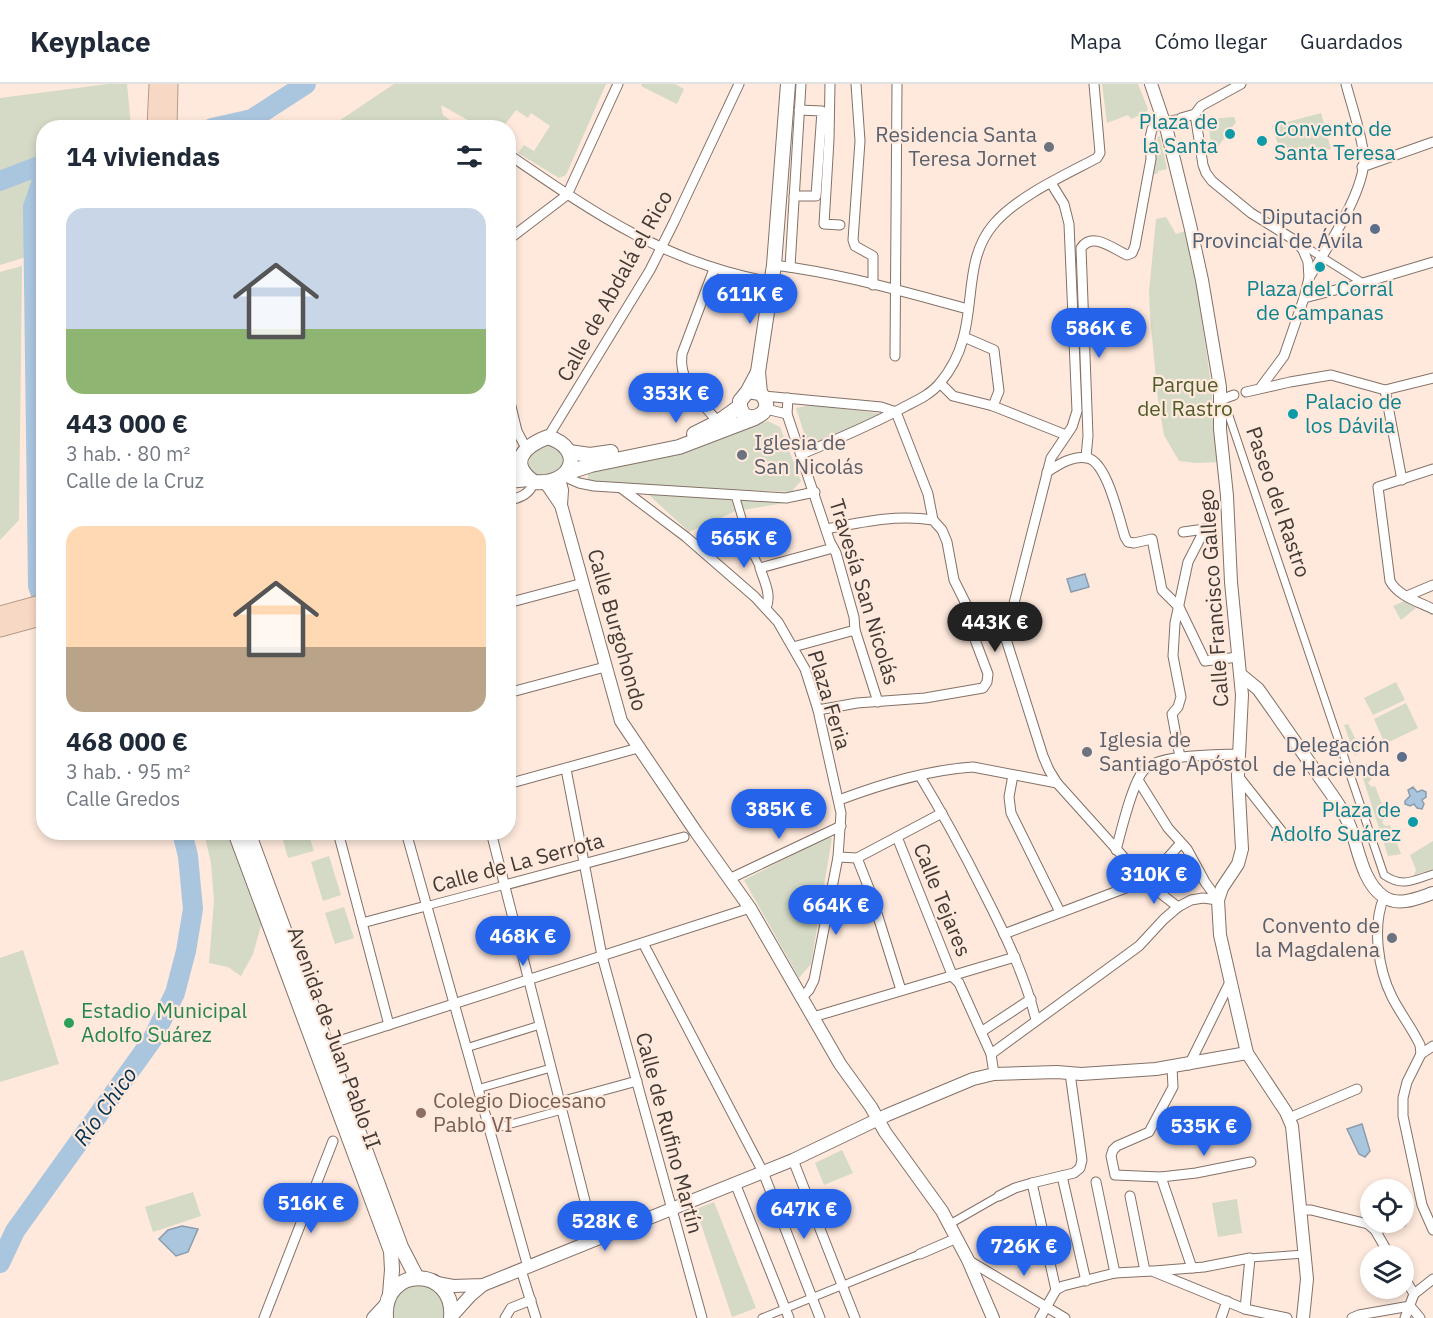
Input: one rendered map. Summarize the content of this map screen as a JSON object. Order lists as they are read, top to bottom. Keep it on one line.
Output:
{"streets":{"main road":["Avenida de Juan Pablo II"],"street":["Calle de Abdalá el Rico","Paseo del Rastro","Travesía San Nicolás","Calle Francisco Gallego","Calle Burgohondo","Plaza Feria","Calle de La Serrota","Calle Tejares","Calle de Rufino Martín"]},"crossings":[["Paseo del Rastro","Calle Francisco Gallego"],["Travesía San Nicolás","Plaza Feria"],["Calle Burgohondo","Plaza Feria"],["Calle de La Serrota","Calle de Rufino Martín"]],"water":["Río Chico"],"parks":["Parque del Rastro"],"places":["Plaza de la Santa","Convento de Santa Teresa","Residencia Santa Teresa Jornet","Diputación Provincial de Ávila","Plaza del Corral de Campanas","Palacio de los Dávila","Iglesia de San Nicolás","Iglesia de Santiago Apóstol","Delegación de Hacienda","Plaza de Adolfo Suárez","Convento de la Magdalena","Estadio Municipal Adolfo Suárez","Colegio Diocesano Pablo VI"],"page":{"header":"Keyplace","nav":["Mapa","Cómo llegar","Guardados"],"heading":"14 viviendas","list":[{"name":"443 000 €","note":"3 hab. · 80 m² · Calle de la Cruz"},{"name":"468 000 €","note":"3 hab. · 95 m² · Calle Gredos"}],"price":["611K €","586K €","353K €","565K €","443K €","385K €","310K €","664K €","468K €","535K €","516K €","647K €","528K €","726K €"]}}
